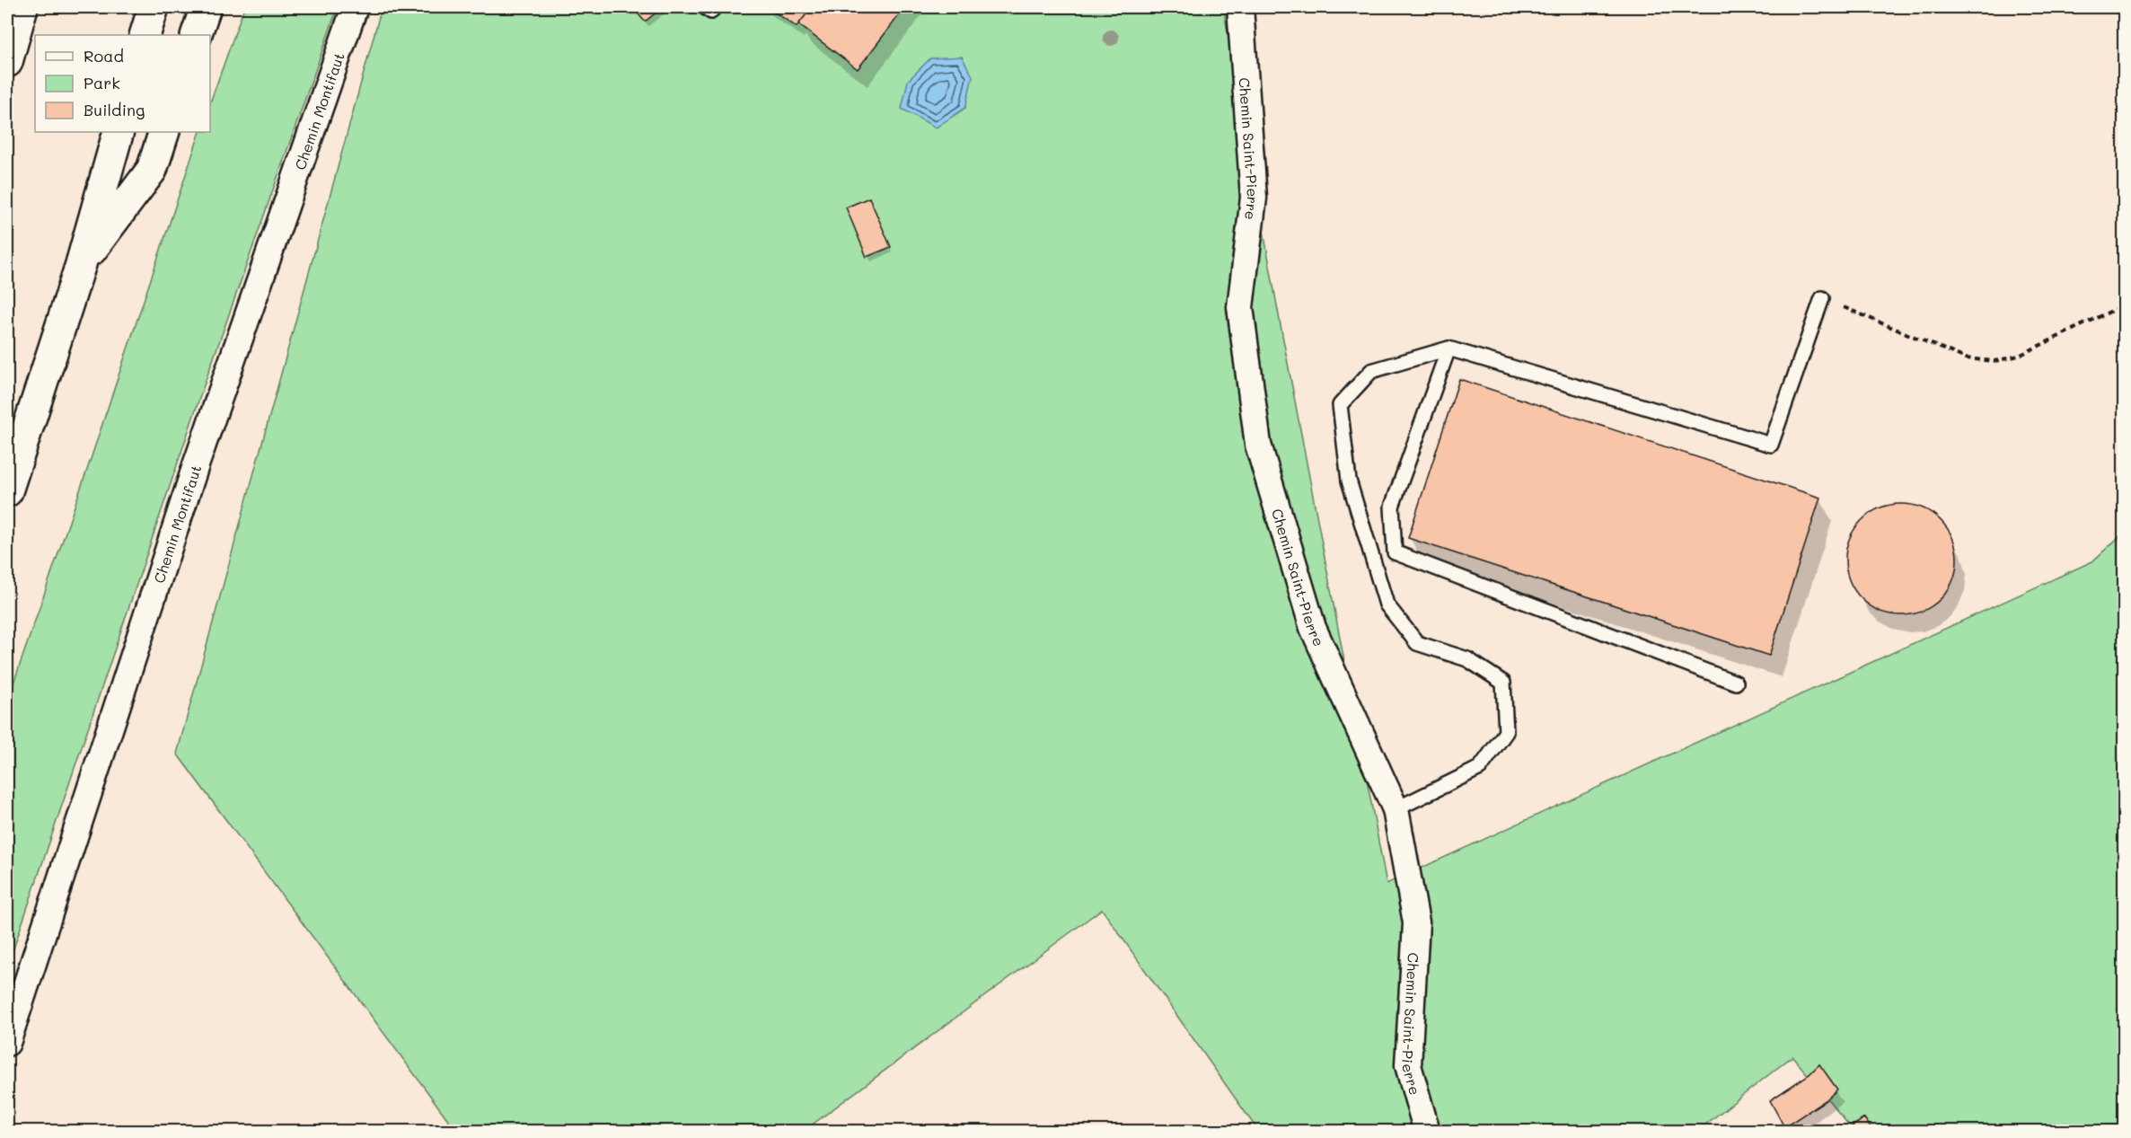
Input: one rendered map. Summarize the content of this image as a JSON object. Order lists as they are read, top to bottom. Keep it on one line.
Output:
{"streets":{"street":["Chemin Montifaut","Chemin Saint-Pierre"]},"legend":["Road","Park","Building"]}
